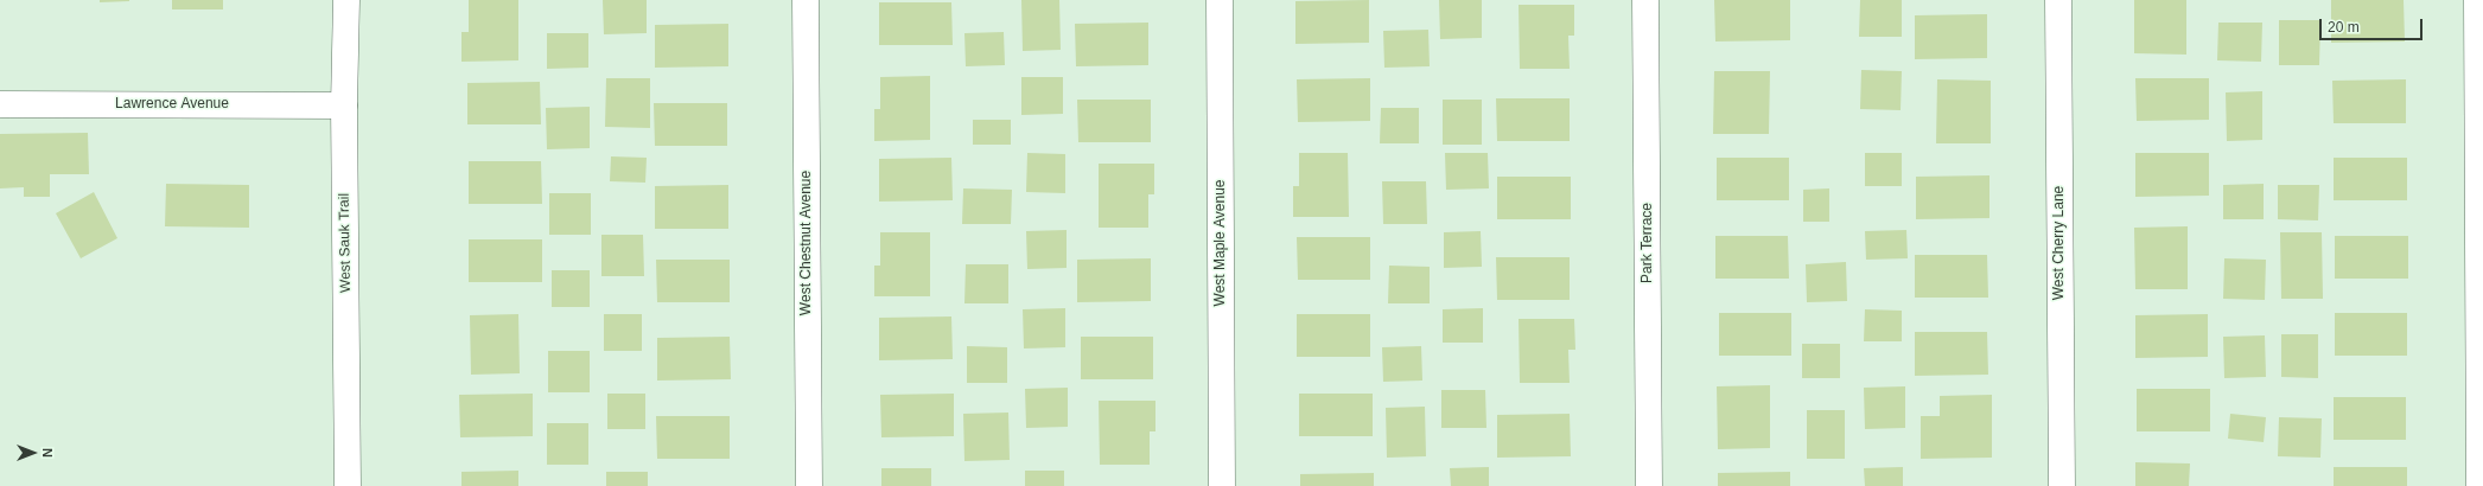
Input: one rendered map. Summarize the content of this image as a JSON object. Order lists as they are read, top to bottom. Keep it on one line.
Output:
{"streets":{"street":["Lawrence Avenue","West Sauk Trail","West Chestnut Avenue","West Maple Avenue","Park Terrace","West Cherry Lane"]},"crossings":[["Lawrence Avenue","West Sauk Trail"]],"scale_bar":"20 m","north":"right"}
